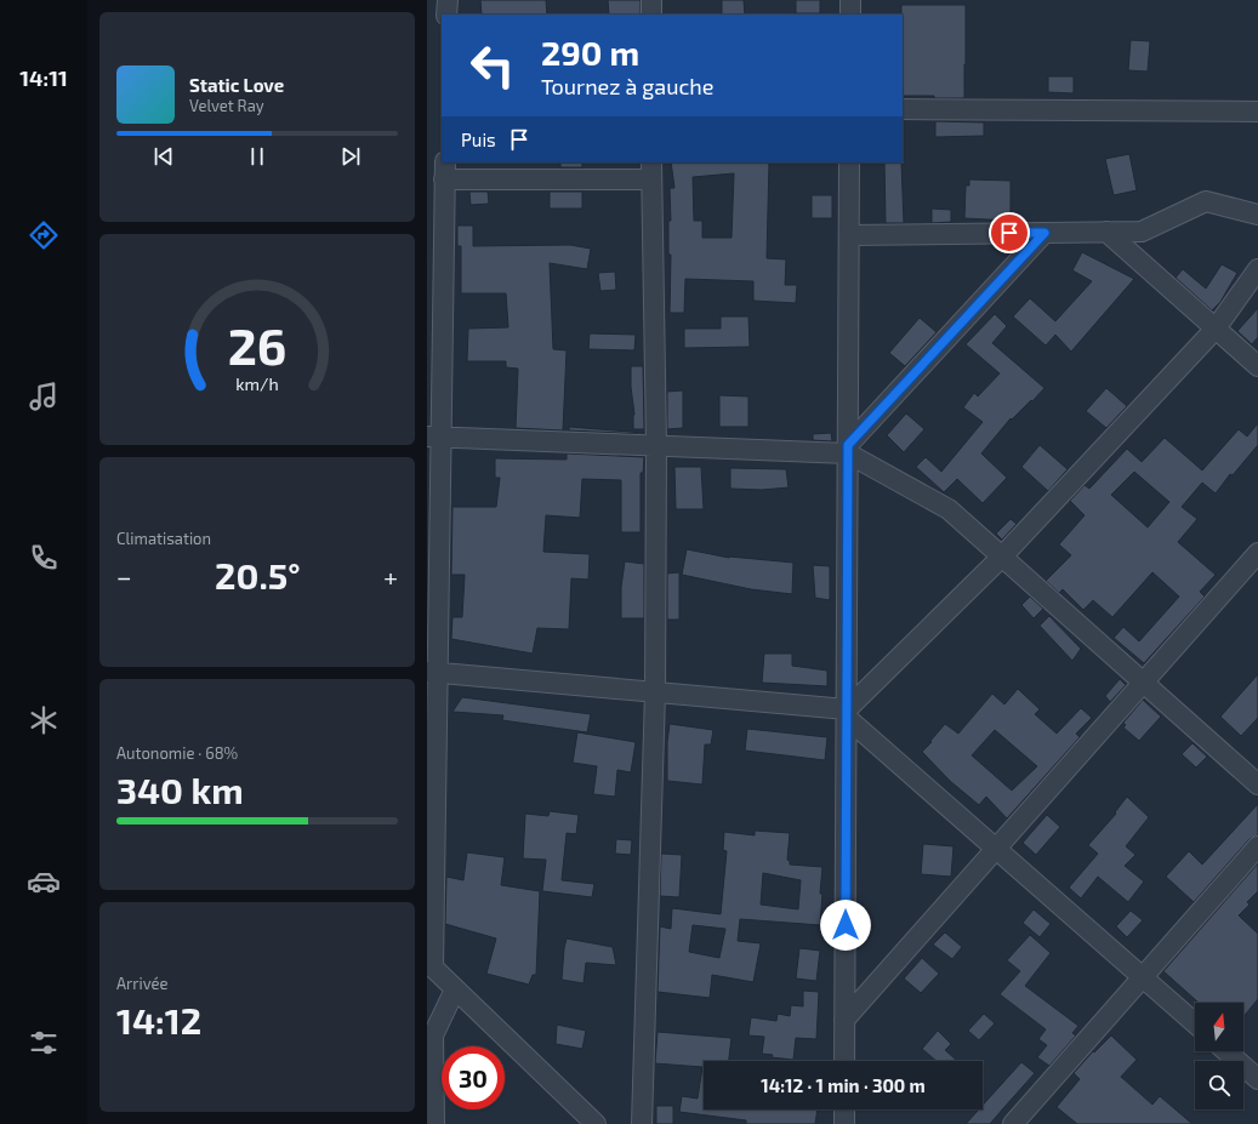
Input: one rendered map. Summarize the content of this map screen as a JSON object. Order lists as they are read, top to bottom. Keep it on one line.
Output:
{"north":"top","page":{"tabs":"14:11","turn":["290 m","Tournez à gauche"],"song":["Static Love","Velvet Ray"],"then":"Puis","tile":["Climatisation",["Autonomie · 68%","340 km"],["Arrivée","14:12"]],"heat":["−","20.5°","+"],"limit":"30","trip":"14:12 · 1 min · 300 m","gauge":["26","km/h"]}}
